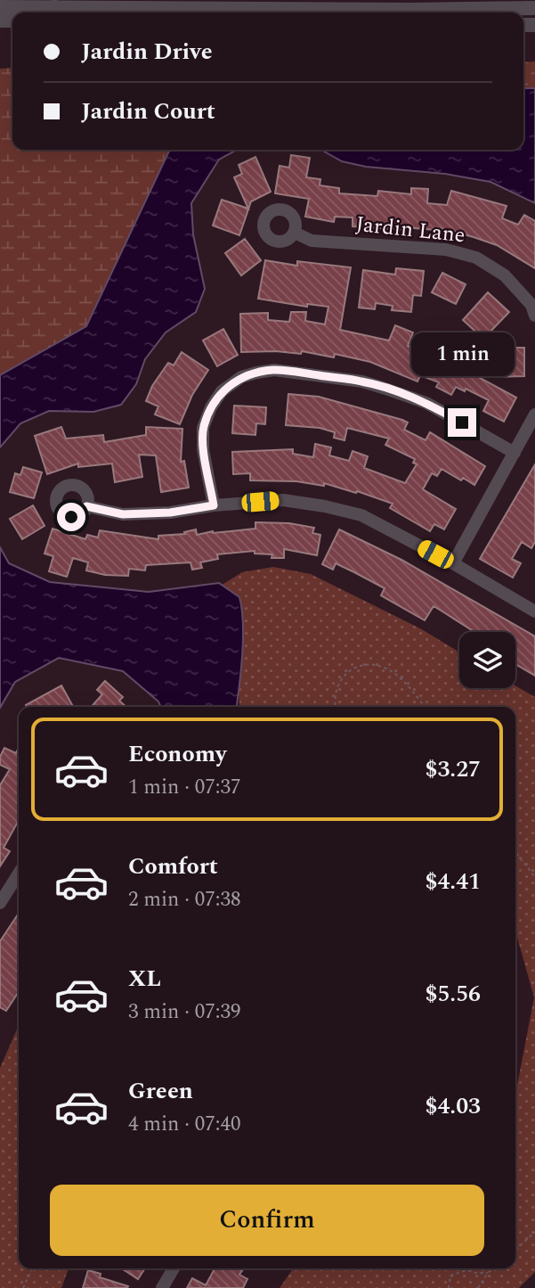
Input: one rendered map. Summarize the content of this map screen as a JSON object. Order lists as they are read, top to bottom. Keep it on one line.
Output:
{"streets":{"street":["Jardin Lane"]},"page":{"banner":["Jardin Drive","Jardin Court"],"bubble":"1 min","list":[{"name":"Economy","note":"1 min · 07:37","value":"$3.27"},{"name":"Comfort","note":"2 min · 07:38","value":"$4.41"},{"name":"XL","note":"3 min · 07:39","value":"$5.56"},{"name":"Green","note":"4 min · 07:40","value":"$4.03"}],"buttons":"Confirm"}}
